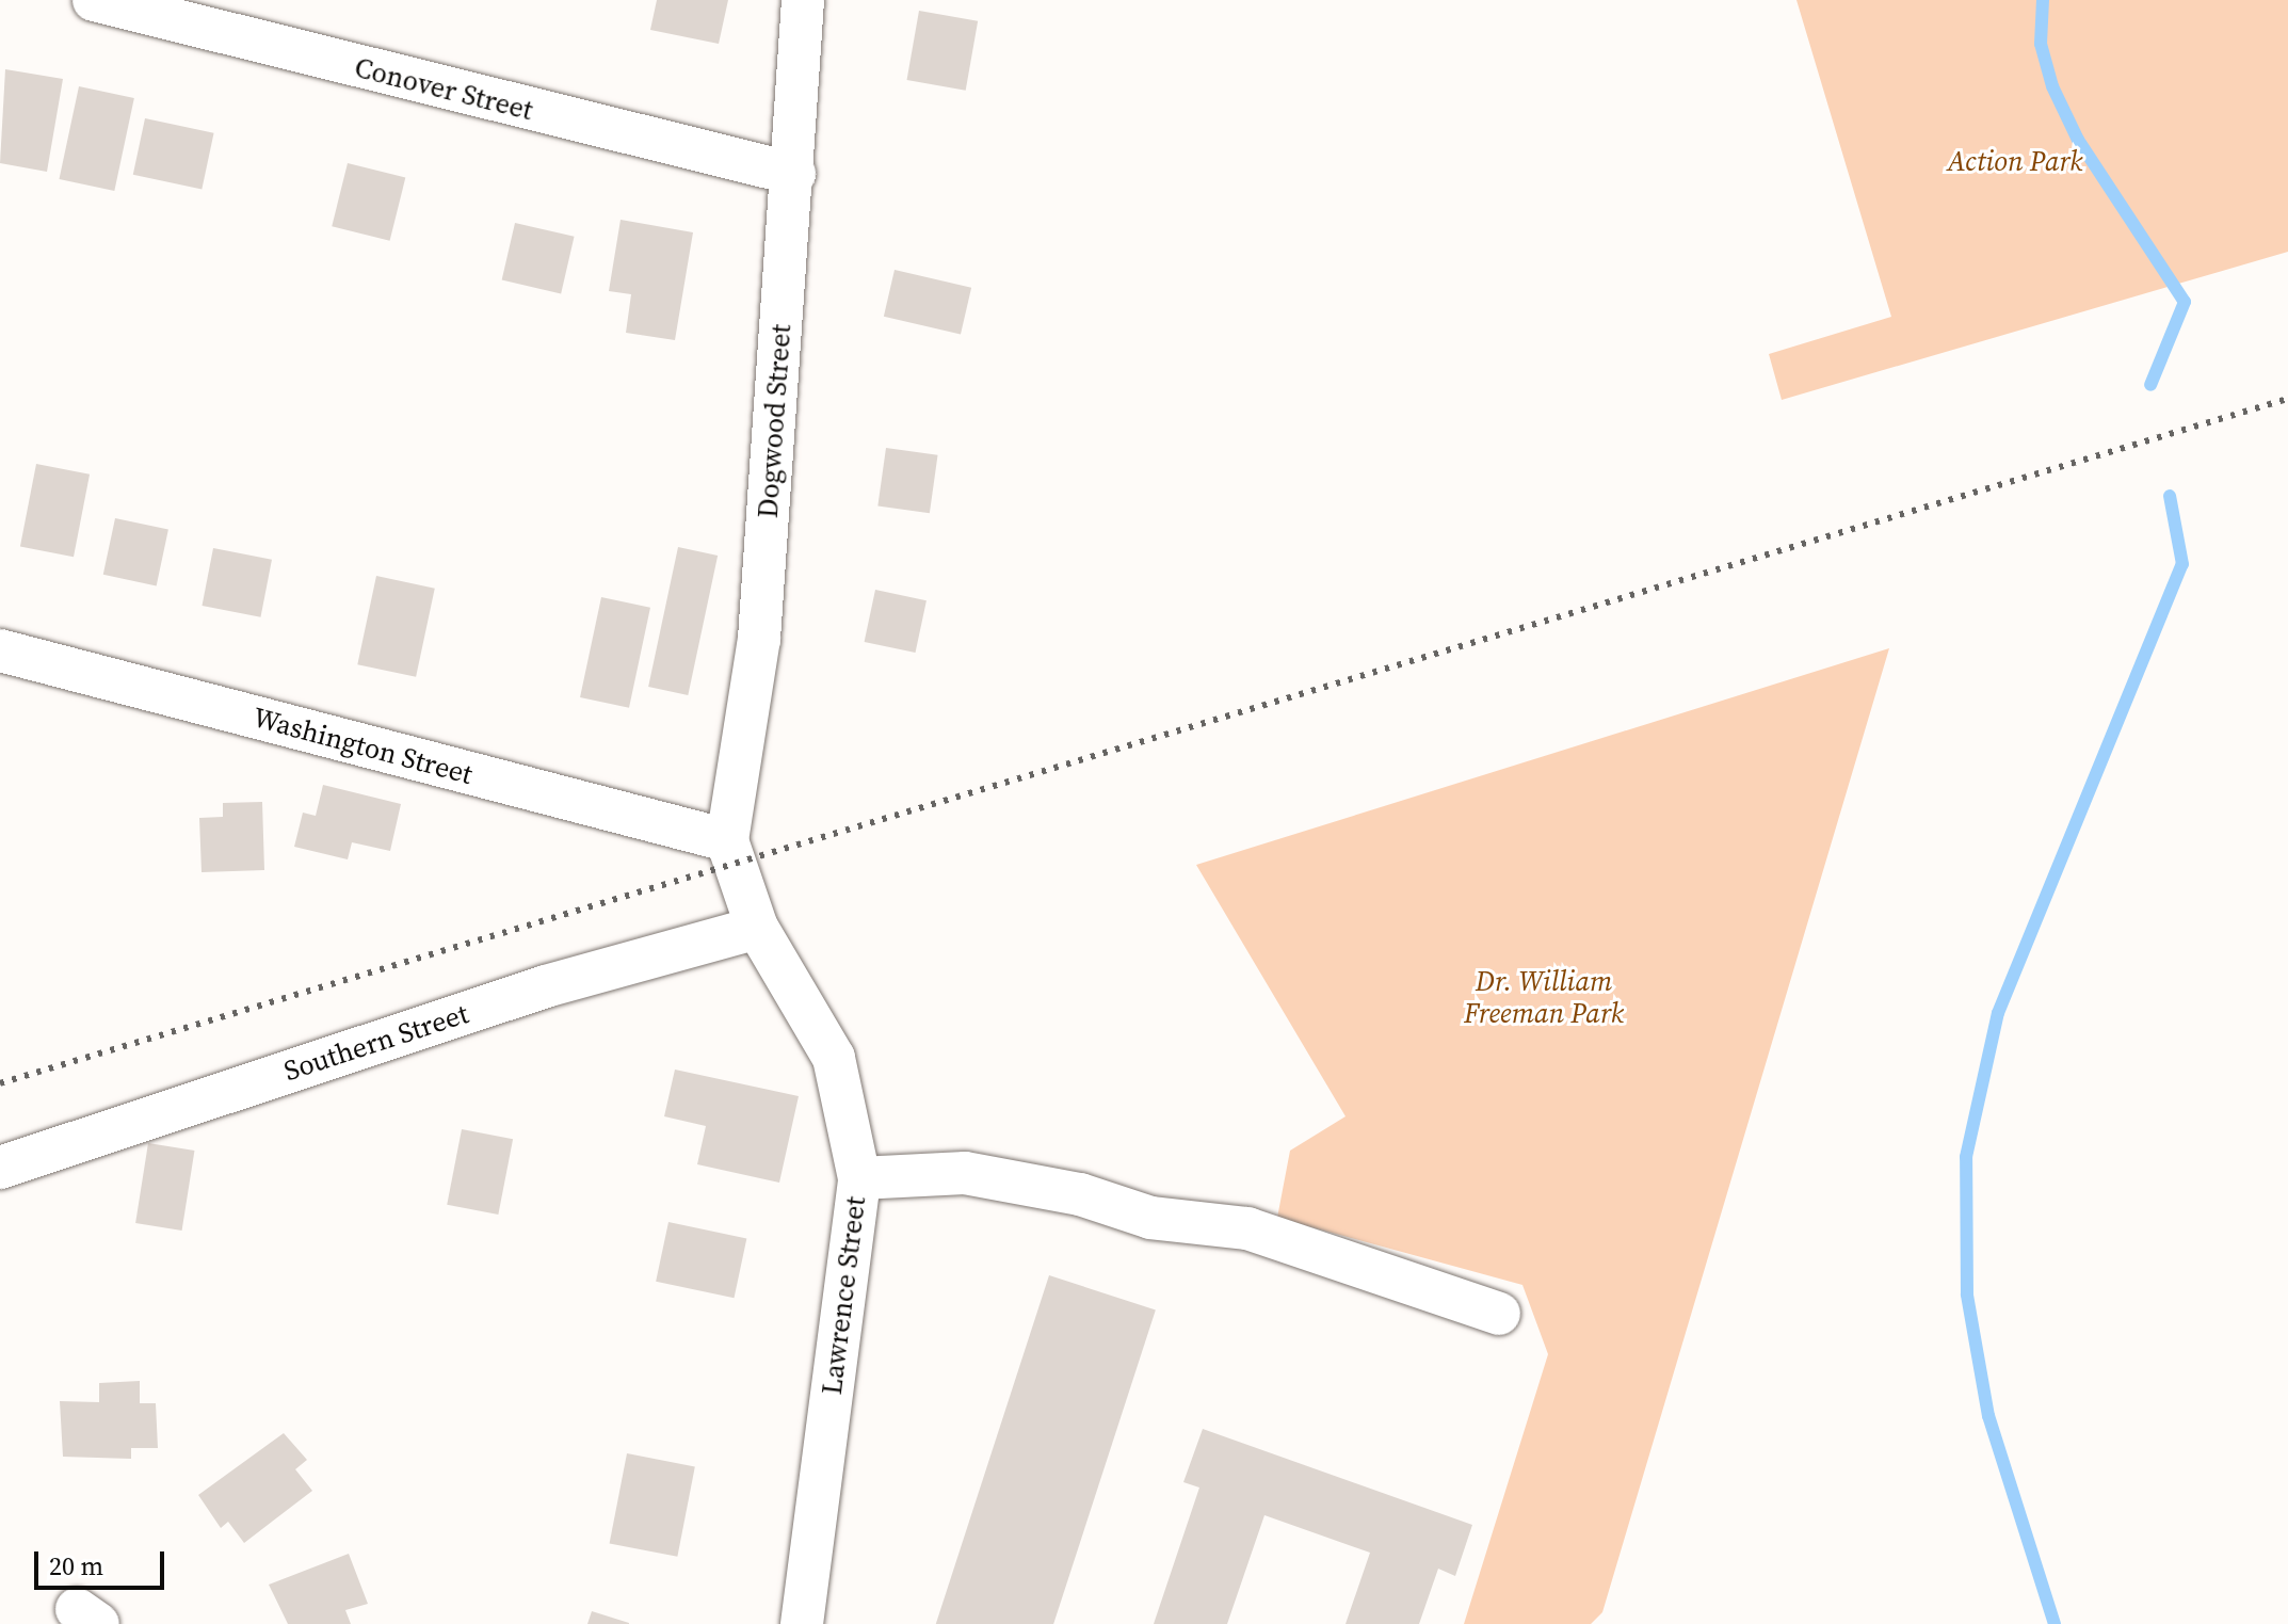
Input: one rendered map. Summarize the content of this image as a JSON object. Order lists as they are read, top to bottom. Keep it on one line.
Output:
{"streets":{"street":["Conover Street","Dogwood Street","Washington Street","Southern Street","Lawrence Street"]},"crossings":[["Conover Street","Dogwood Street"],["Dogwood Street","Washington Street"],["Dogwood Street","Lawrence Street"],["Washington Street","Lawrence Street"],["Southern Street","Lawrence Street"]],"parks":["Action Park","Dr. William Freeman Park"],"scale_bar":"20 m"}
